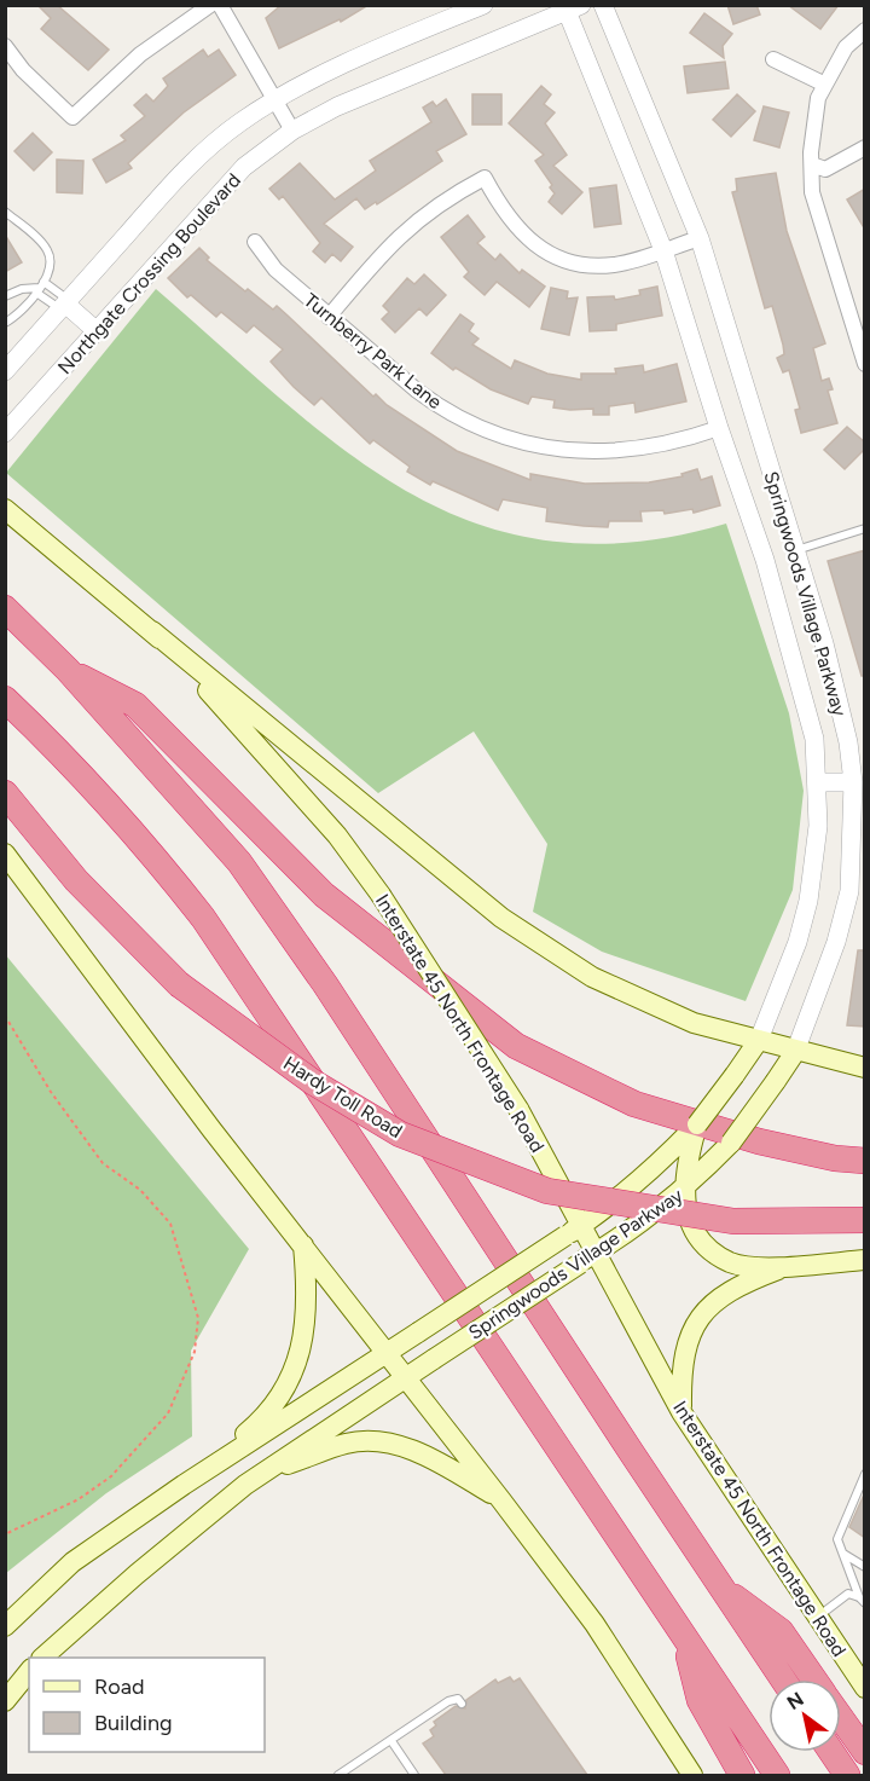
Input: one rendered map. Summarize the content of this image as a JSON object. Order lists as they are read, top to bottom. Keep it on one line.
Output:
{"streets":{"highway":["Hardy Toll Road"],"main road":["Springwoods Village Parkway","Interstate 45 North Frontage Road"],"street":["Northgate Crossing Boulevard","Turnberry Park Lane"]},"crossings":[["Northgate Crossing Boulevard","Springwoods Village Parkway"],["Turnberry Park Lane","Springwoods Village Parkway"],["Springwoods Village Parkway","Interstate 45 North Frontage Road"]],"legend":["Road","Building"],"north":"top left"}
